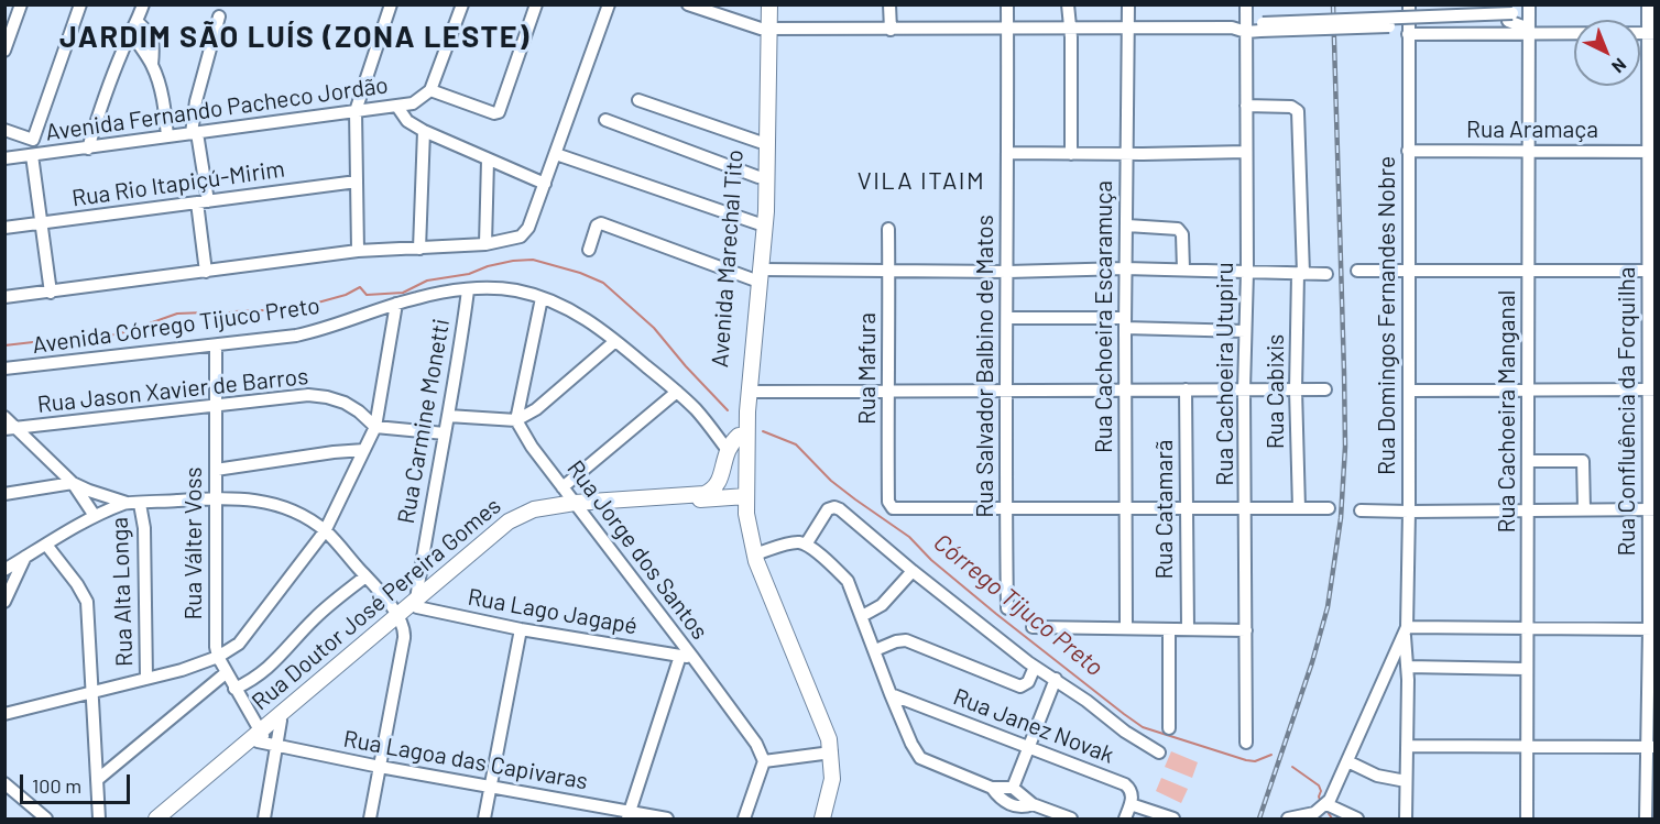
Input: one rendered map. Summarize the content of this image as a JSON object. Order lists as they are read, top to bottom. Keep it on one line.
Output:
{"streets":{"main road":["Avenida Marechal Tito","Rua Doutor José Pereira Gomes"],"street":["Avenida Fernando Pacheco Jordão","Rua Aramaça","Rua Rio Itapiçú-Mirim","Rua Domingos Fernandes Nobre","Rua Cachoeira Escaramuça","Avenida Córrego Tijuco Preto","Rua Salvador Balbino de Matos","Rua Mafura","Rua Cachoeira Utupiru","Rua Jason Xavier de Barros","Rua Cabixis","Rua Cachoeira Manganal","Rua Confluência da Forquilha","Rua Carmine Monetti","Rua Catamarã","Rua Válter Voss","Rua Jorge dos Santos","Rua Alta Longa","Rua Lago Jagapé","Rua Janez Novak","Rua Lagoa das Capivaras"]},"crossings":[["Rua Aramaça","Rua Domingos Fernandes Nobre"],["Rua Aramaça","Rua Cachoeira Manganal"],["Rua Aramaça","Rua Confluência da Forquilha"],["Avenida Marechal Tito","Rua Doutor José Pereira Gomes"],["Avenida Córrego Tijuco Preto","Rua Carmine Monetti"],["Avenida Córrego Tijuco Preto","Rua Válter Voss"],["Rua Salvador Balbino de Matos","Rua Mafura"],["Rua Cachoeira Utupiru","Rua Cabixis"],["Rua Jason Xavier de Barros","Rua Válter Voss"],["Rua Carmine Monetti","Rua Doutor José Pereira Gomes"],["Rua Carmine Monetti","Rua Lago Jagapé"],["Rua Válter Voss","Rua Doutor José Pereira Gomes"],["Rua Válter Voss","Rua Lagoa das Capivaras"],["Rua Jorge dos Santos","Rua Doutor José Pereira Gomes"],["Rua Jorge dos Santos","Rua Lago Jagapé"],["Rua Doutor José Pereira Gomes","Rua Lago Jagapé"],["Rua Doutor José Pereira Gomes","Rua Lagoa das Capivaras"]],"districts":["JARDIM SÃO LUÍS (ZONA LESTE)","VILA ITAIM"],"water":["Córrego Tijuco Preto"],"scale_bar":"100 m","north":"bottom right"}
